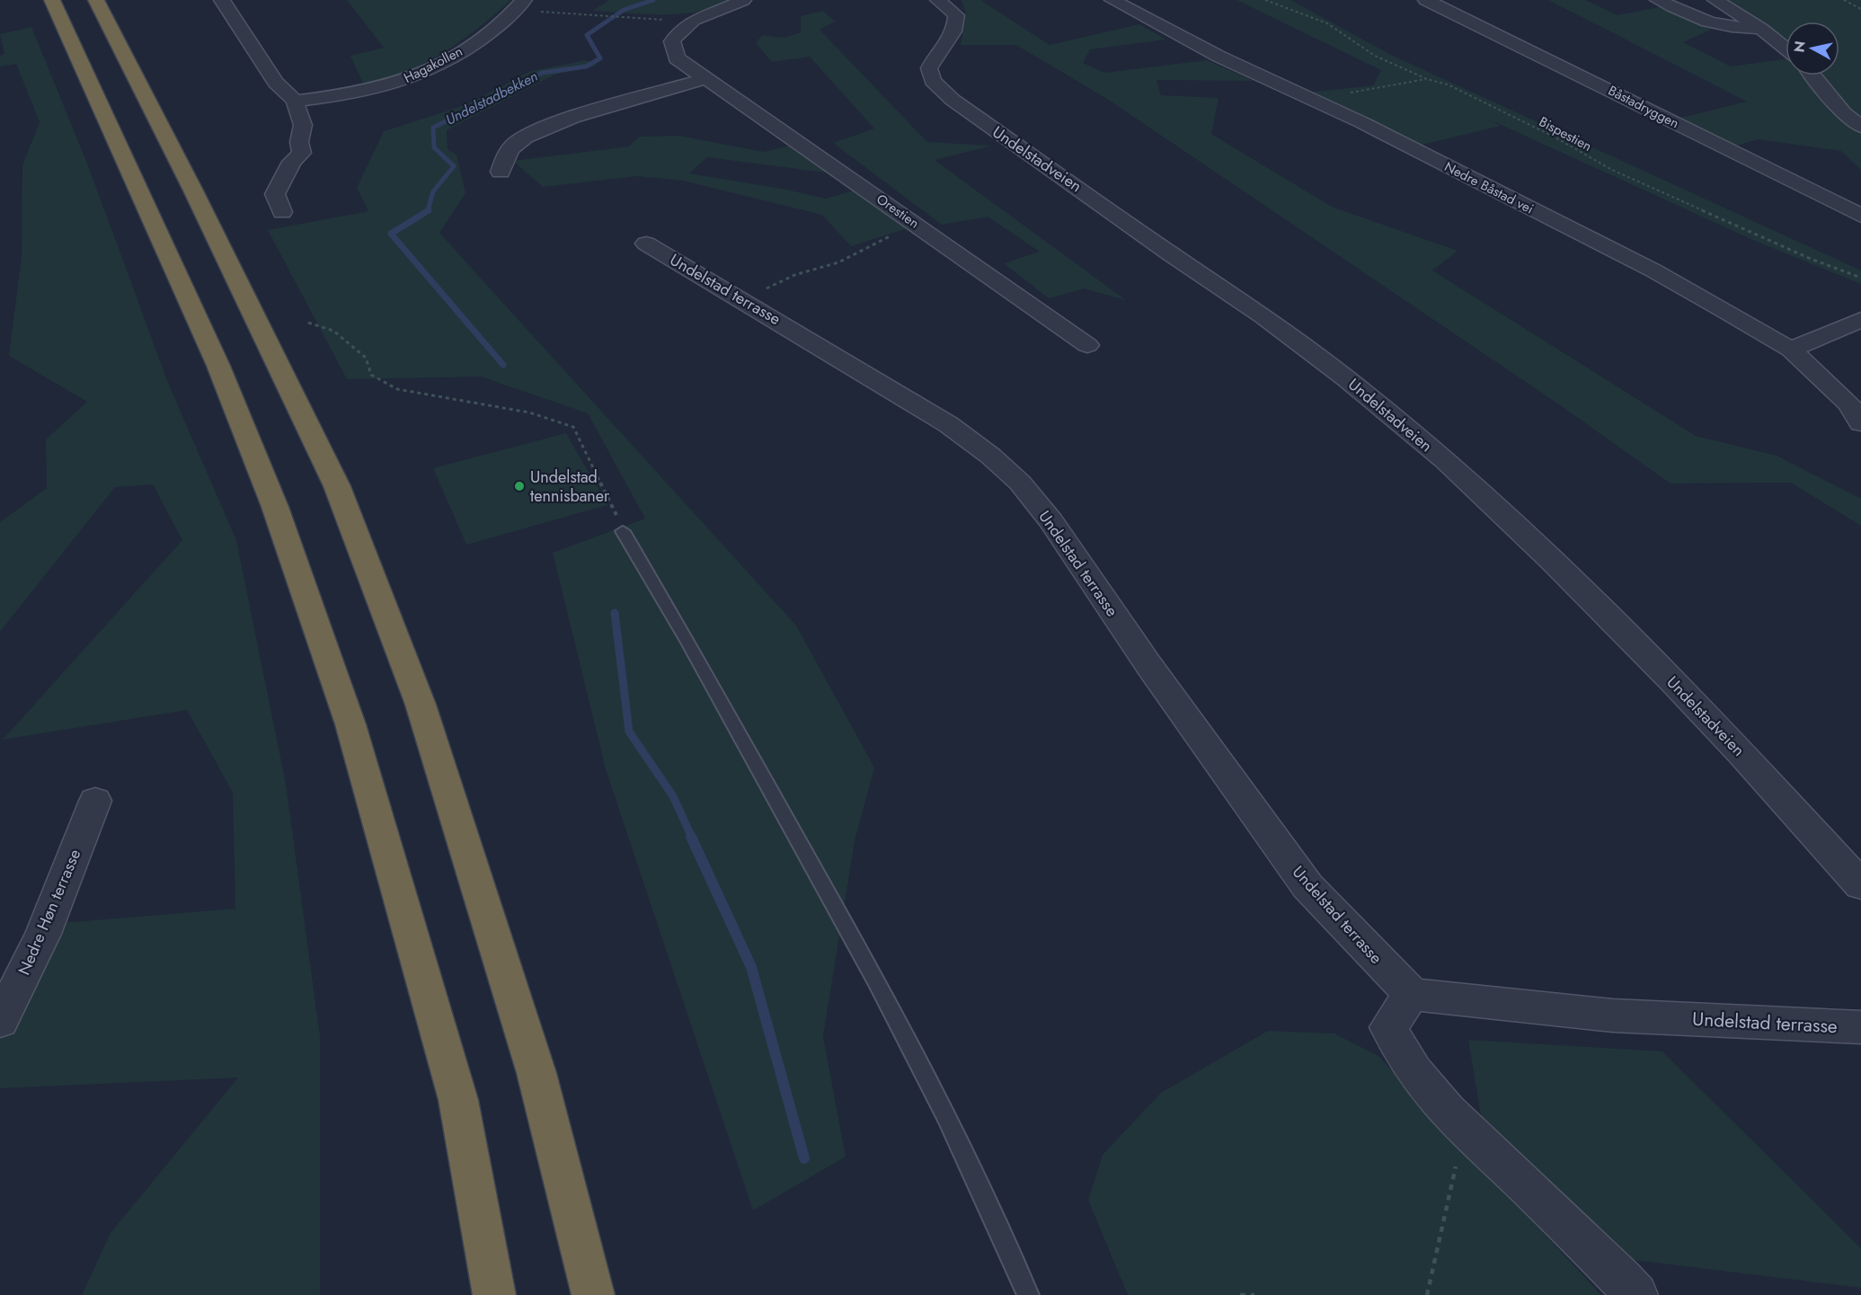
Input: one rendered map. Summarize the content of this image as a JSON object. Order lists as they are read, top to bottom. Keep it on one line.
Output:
{"streets":{"street":["Hagakollen","Båstadryggen","Undelstadveien","Nedre Båstad vei","Orestien","Undelstad terrasse","Nedre Høn terrasse"],"path":["Bispestien"]},"water":["Undelstadbekken"],"places":["Undelstad tennisbaner"],"north":"left"}
